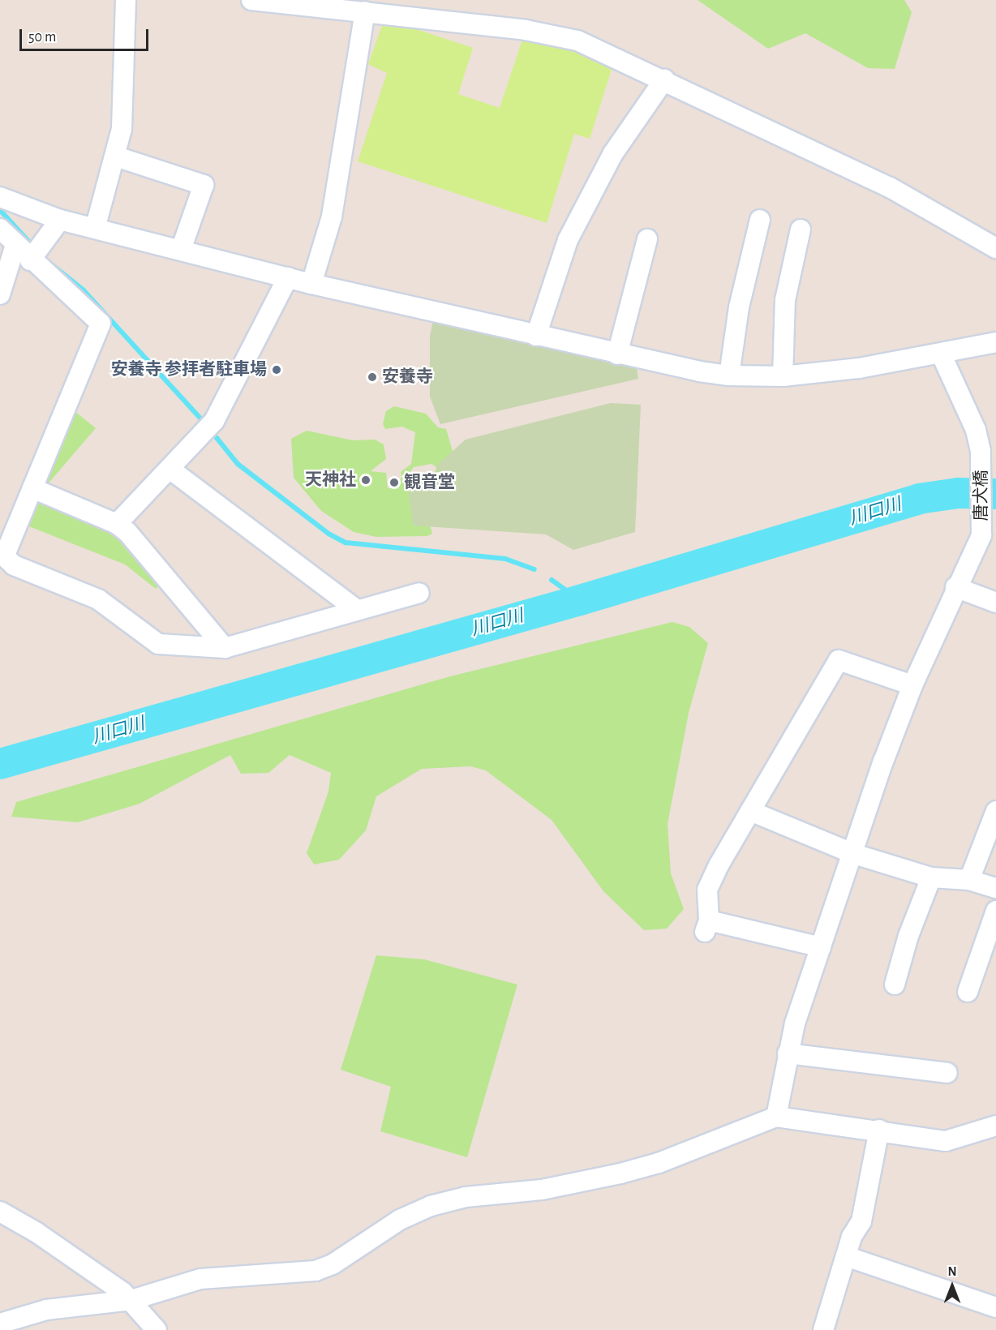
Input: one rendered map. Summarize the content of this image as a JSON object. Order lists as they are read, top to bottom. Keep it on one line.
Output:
{"streets":{"street":["唐犬橋"]},"water":["川口川"],"places":["安養寺 参拝者駐車場","安養寺","天神社","観音堂"],"scale_bar":"50 m","north":"top"}
